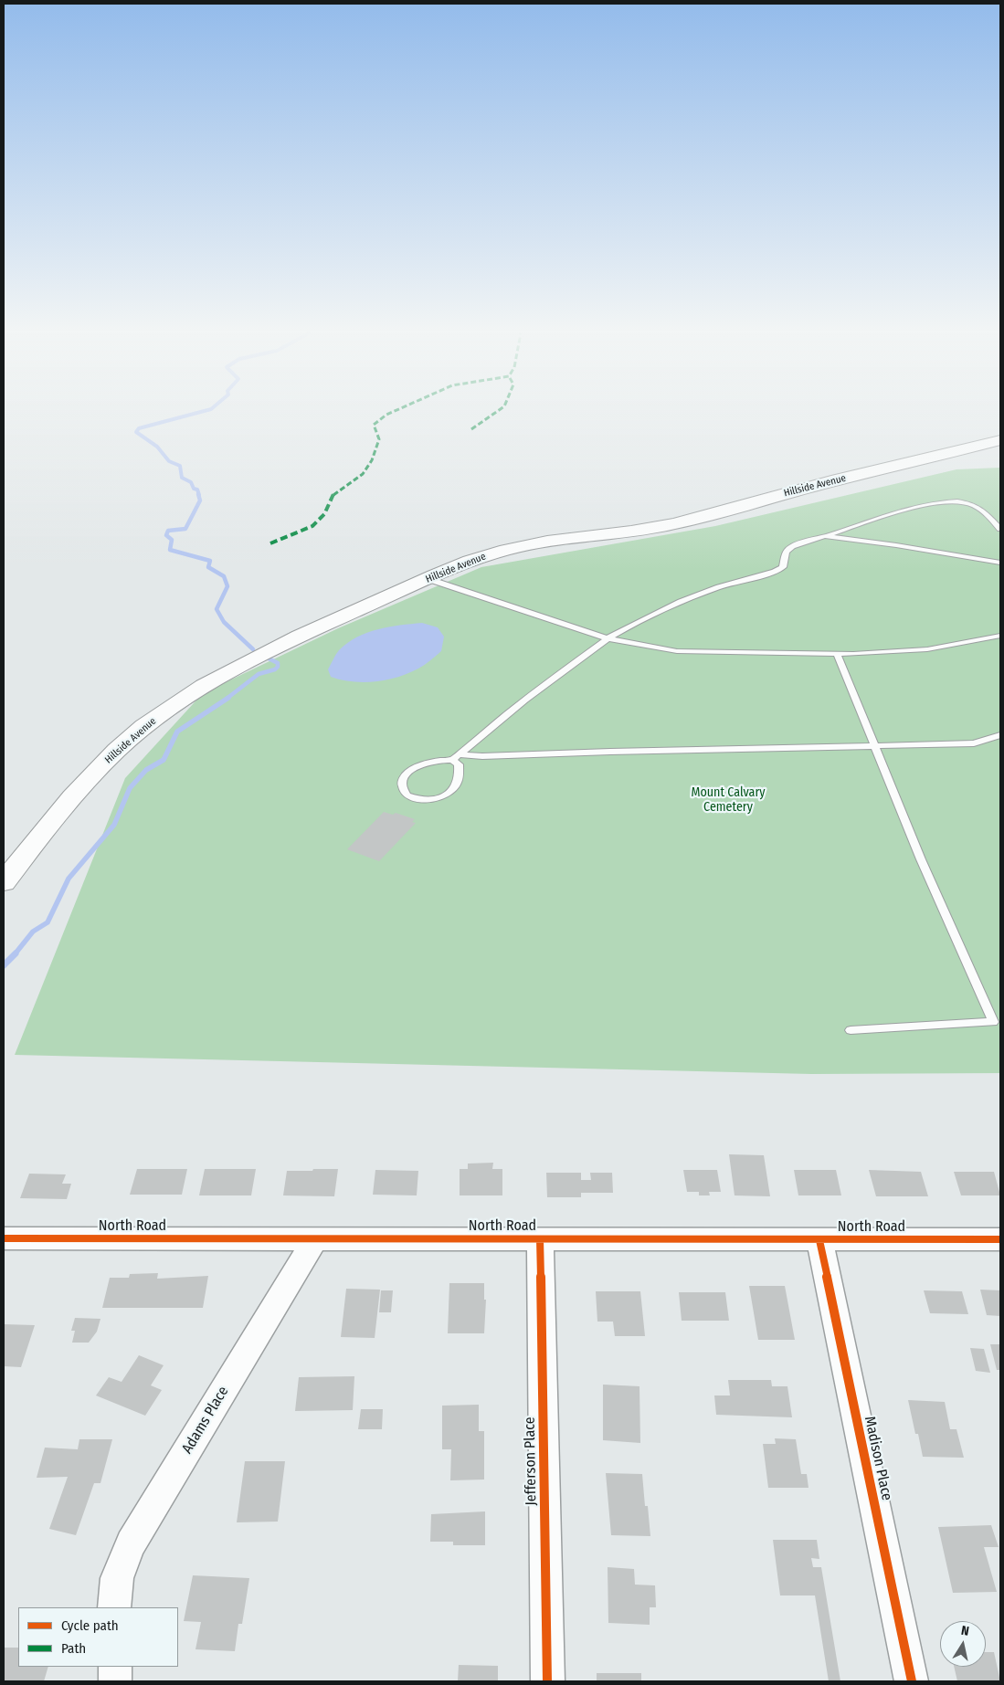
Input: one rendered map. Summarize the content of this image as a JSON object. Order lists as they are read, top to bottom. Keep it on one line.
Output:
{"streets":{"main road":["Hillside Avenue"],"street":["North Road","Adams Place","Madison Place","Jefferson Place"]},"crossings":[["North Road","Adams Place"],["North Road","Madison Place"],["North Road","Jefferson Place"]],"parks":["Mount Calvary Cemetery"],"legend":["Cycle path","Path"],"north":"top"}
